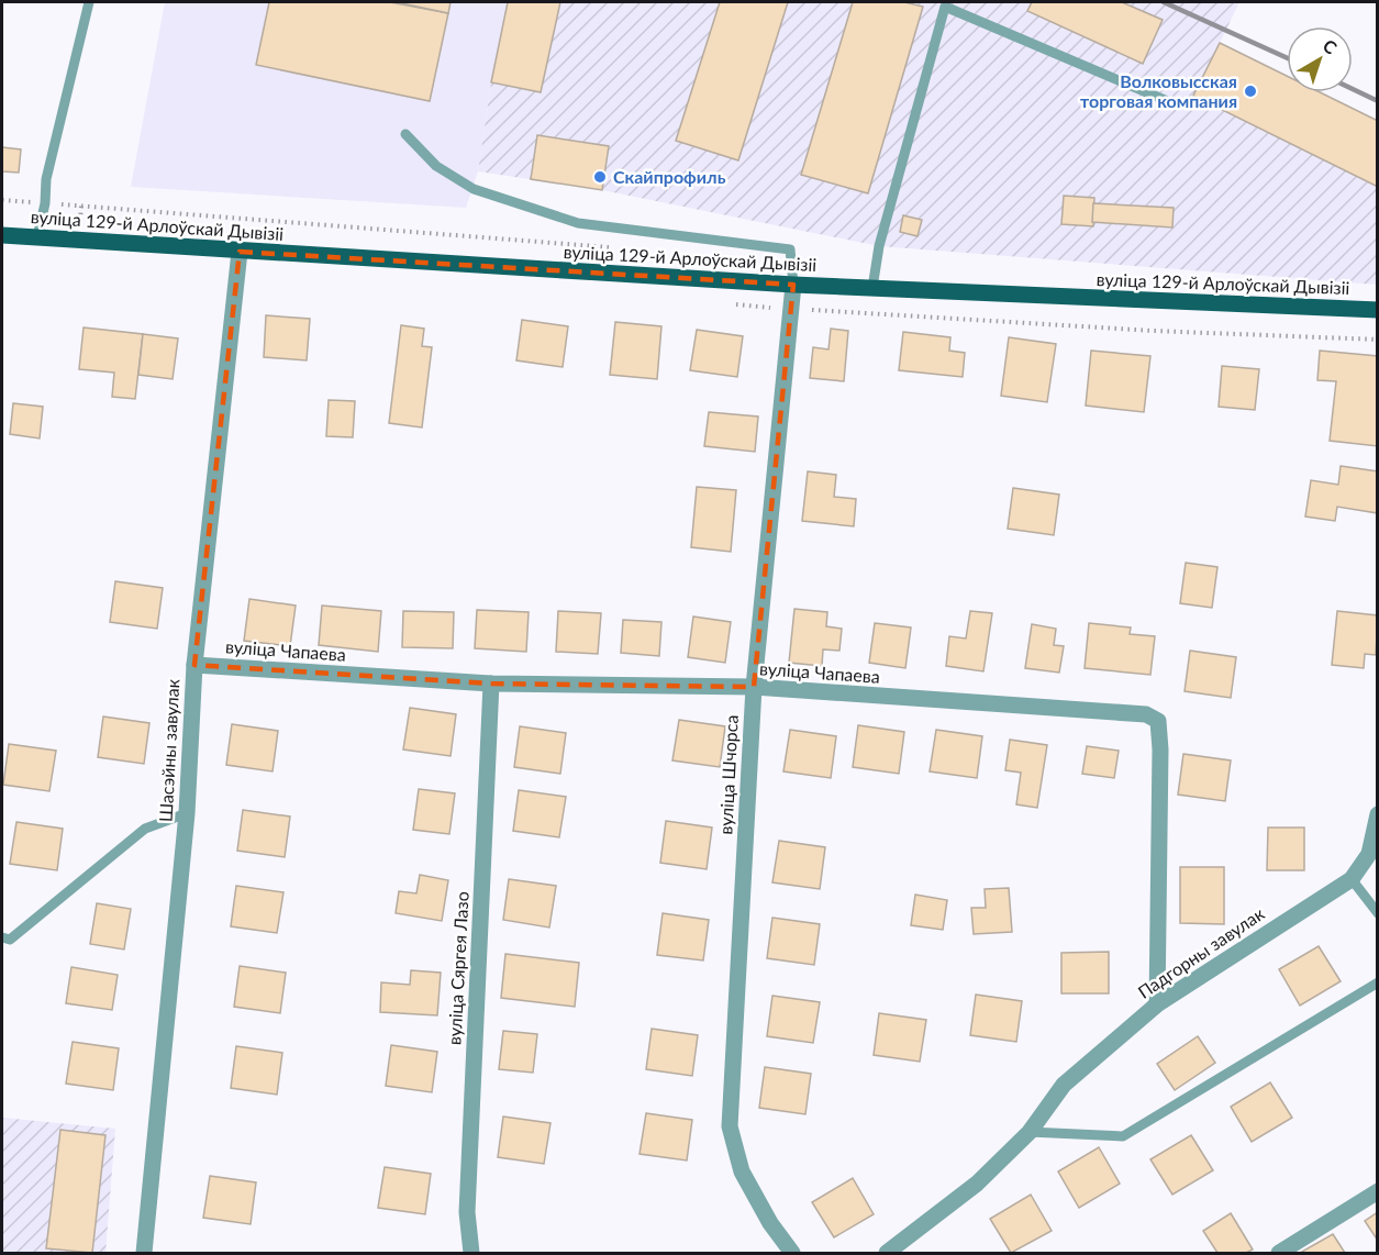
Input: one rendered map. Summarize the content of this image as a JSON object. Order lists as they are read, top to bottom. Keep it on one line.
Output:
{"streets":{"main road":["вуліца 129-й Арлоўскай Дывізіі"],"street":["вуліца Чапаева","Шасэйны завулак","вуліца Шчорса","Падгорны завулак","вуліца Сяргея Лазо"]},"crossings":[["вуліца 129-й Арлоўскай Дывізіі","Шасэйны завулак"],["вуліца 129-й Арлоўскай Дывізіі","вуліца Шчорса"],["вуліца Чапаева","Шасэйны завулак"],["вуліца Чапаева","вуліца Шчорса"],["вуліца Чапаева","Падгорны завулак"],["вуліца Чапаева","вуліца Сяргея Лазо"]],"places":["Волковысская торговая компания","Скайпрофиль"],"north":"top right"}
